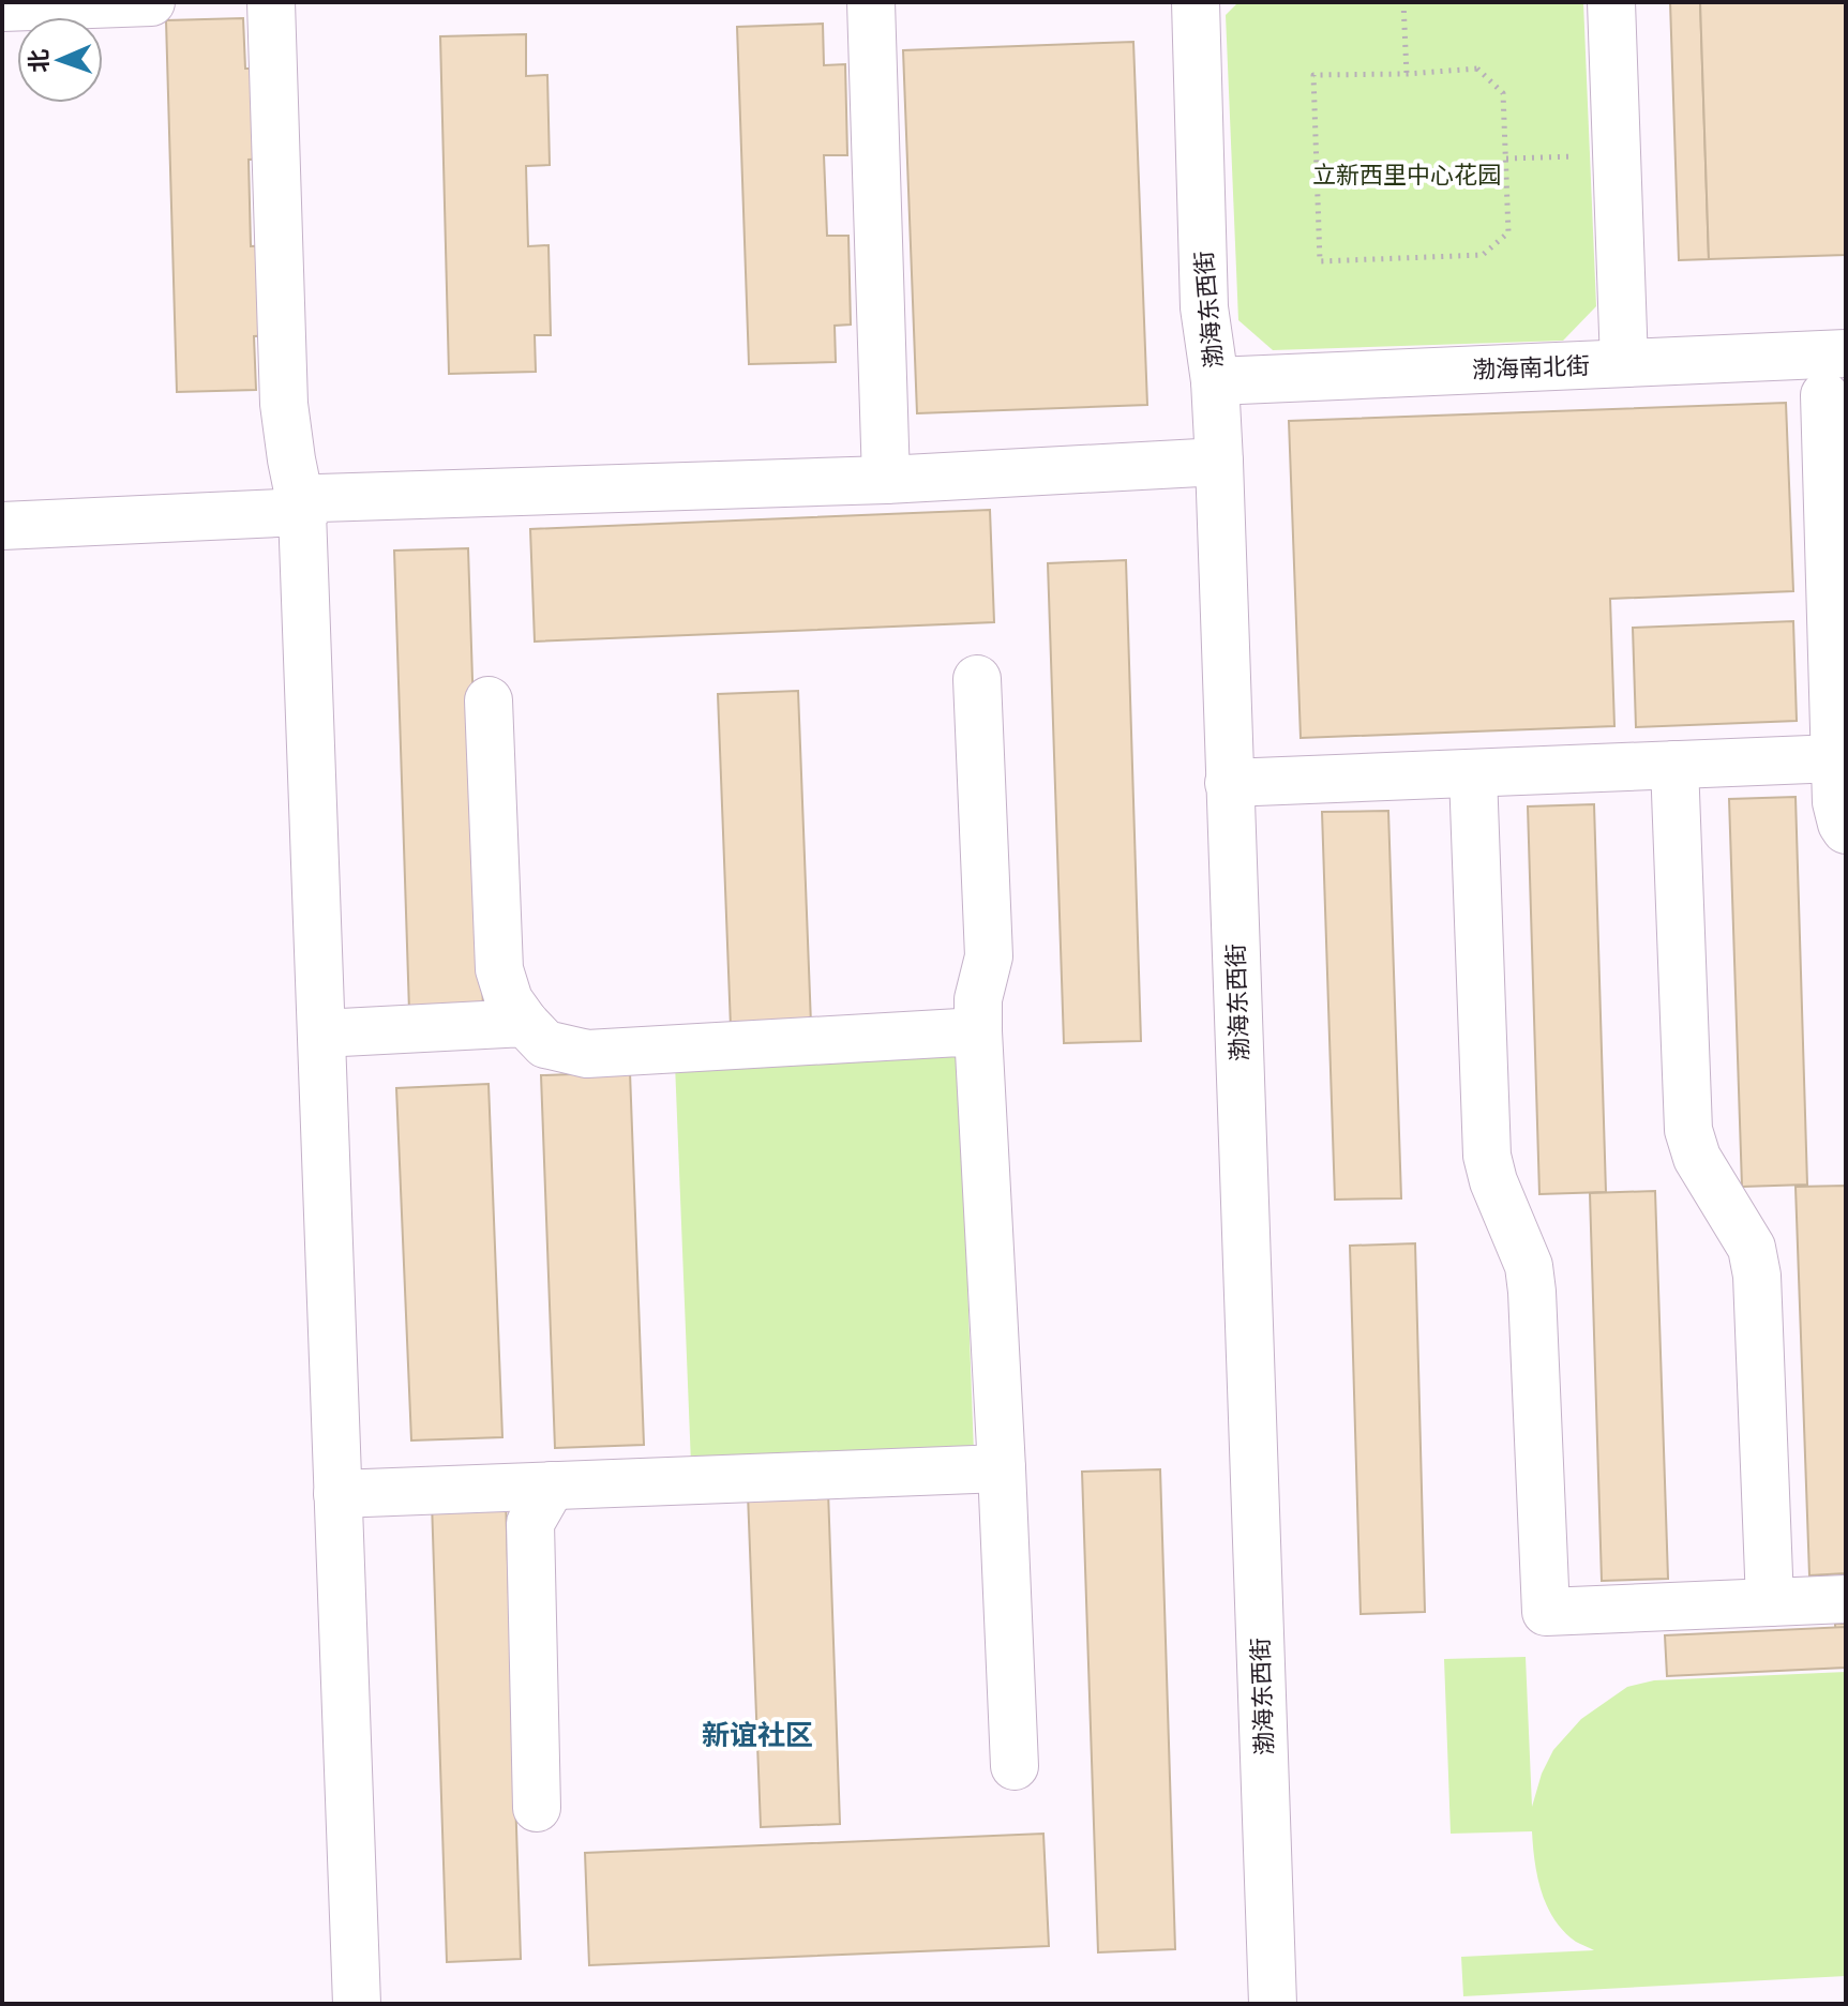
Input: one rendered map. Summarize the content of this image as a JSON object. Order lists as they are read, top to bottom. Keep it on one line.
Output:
{"streets":{"street":["渤海东西街","渤海南北街"]},"crossings":[["渤海东西街","渤海南北街"]],"districts":["新谊社区"],"parks":["立新西里中心花园"],"north":"left"}
